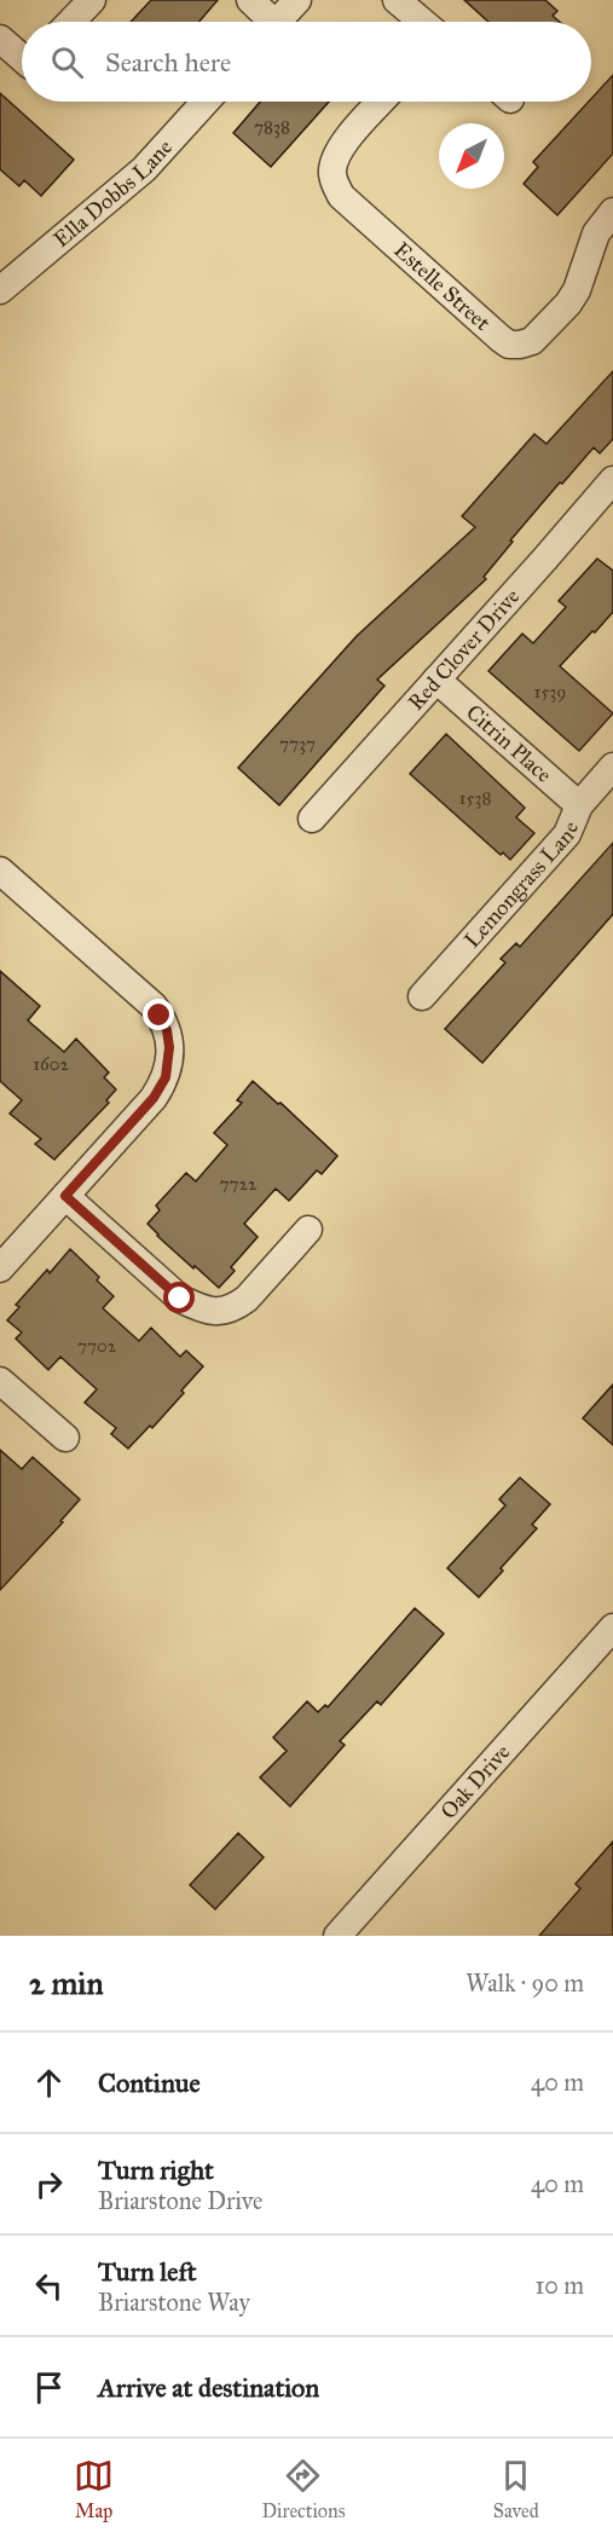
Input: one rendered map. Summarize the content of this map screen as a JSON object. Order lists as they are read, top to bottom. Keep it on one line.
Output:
{"streets":{"street":["Ella Dobbs Lane","Estelle Street","Red Clover Drive","Citrin Place","Lemongrass Lane","Oak Drive"]},"crossings":[["Red Clover Drive","Citrin Place"],["Citrin Place","Lemongrass Lane"]],"house_numbers":["7838","1539","7737","1538","1602","7722","7702"],"north":"bottom left","page":{"search":"Search here","heading":["2 min","Walk · 90 m"],"list":[["Continue","40 m"],["Turn right","Briarstone Drive","40 m"],["Turn left","Briarstone Way","10 m"],"Arrive at destination"],"nav":["Map","Directions","Saved"]}}
